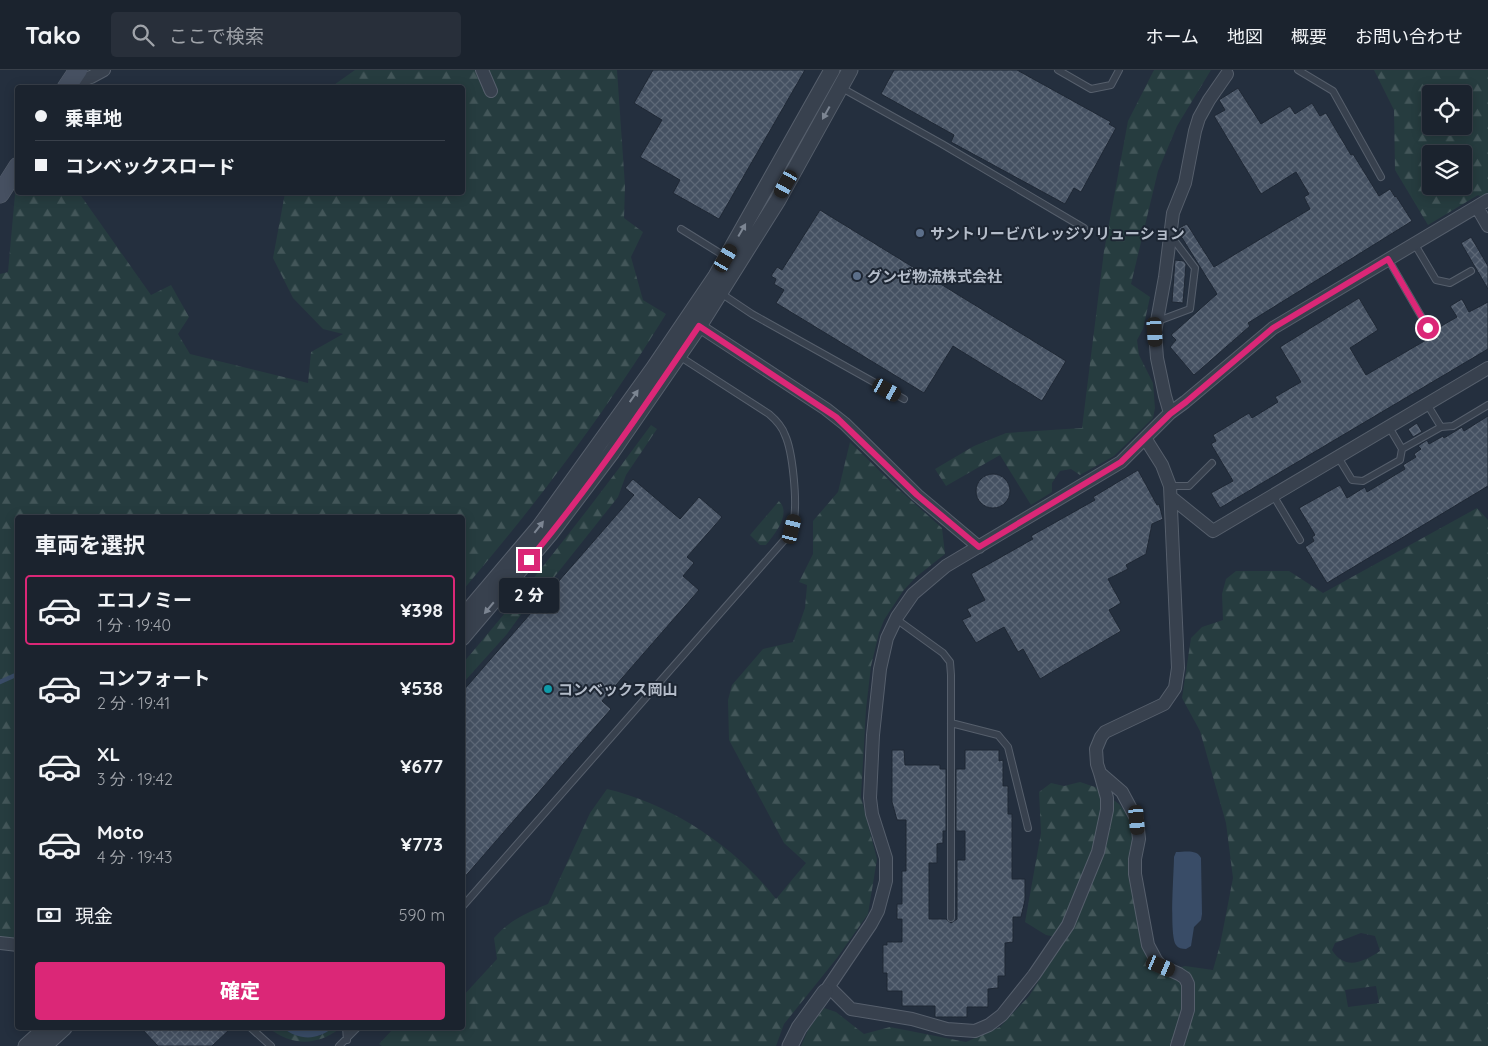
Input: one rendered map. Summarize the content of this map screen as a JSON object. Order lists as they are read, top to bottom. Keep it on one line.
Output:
{"places":["サントリービバレッジソリューション","グンゼ物流株式会社","コンベックス岡山"],"page":{"header":"Tako","search":"ここで検索","nav":["ホーム","地図","概要","お問い合わせ"],"banner":["乗車地","コンベックスロード"],"heading":"車両を選択","list":[{"name":"エコノミー","note":"1 分 · 19:40","value":"¥398"},{"name":"コンフォート","note":"2 分 · 19:41","value":"¥538"},{"name":"XL","note":"3 分 · 19:42","value":"¥677"},{"name":"Moto","note":"4 分 · 19:43","value":"¥773"}],"bubble":"2 分","pay":["現金","590 m"],"buttons":"確定"}}
